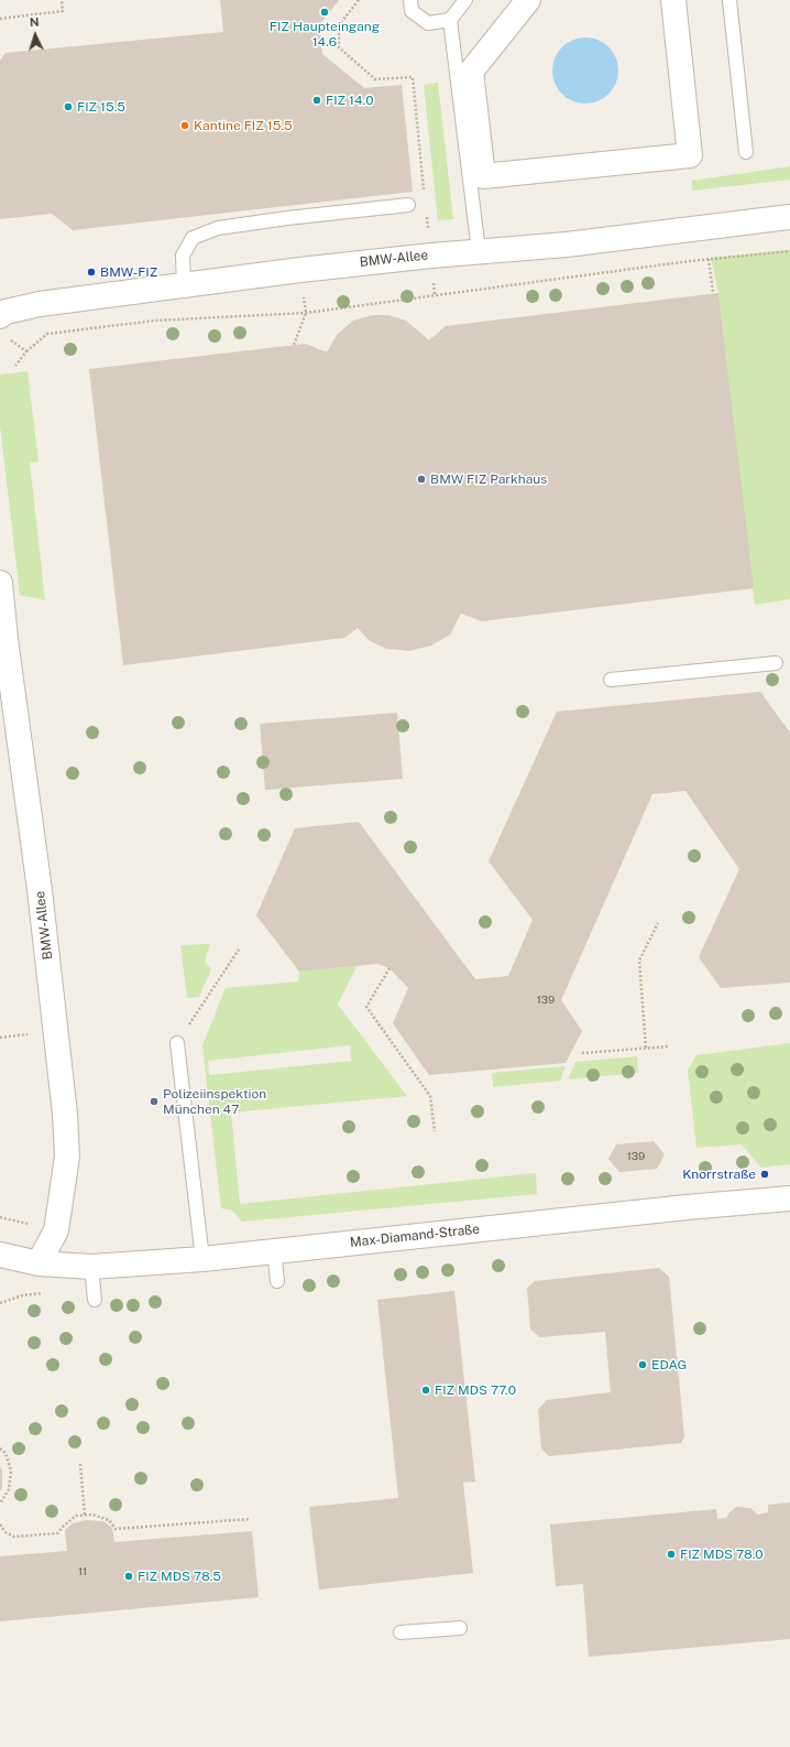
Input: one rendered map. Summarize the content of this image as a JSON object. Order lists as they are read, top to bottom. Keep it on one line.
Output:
{"streets":{"street":["BMW-Allee","Max-Diamand-Straße"]},"crossings":[["BMW-Allee","Max-Diamand-Straße"]],"places":["FIZ Haupteingang 14.6","FIZ 14.0","FIZ 15.5","Kantine FIZ 15.5","BMW-FIZ","BMW FIZ Parkhaus","Polizeiinspektion München 47","Knorrstraße","EDAG","FIZ MDS 77.0","FIZ MDS 78.0","FIZ MDS 78.5"],"house_numbers":["139","139","11"],"north":"top"}
